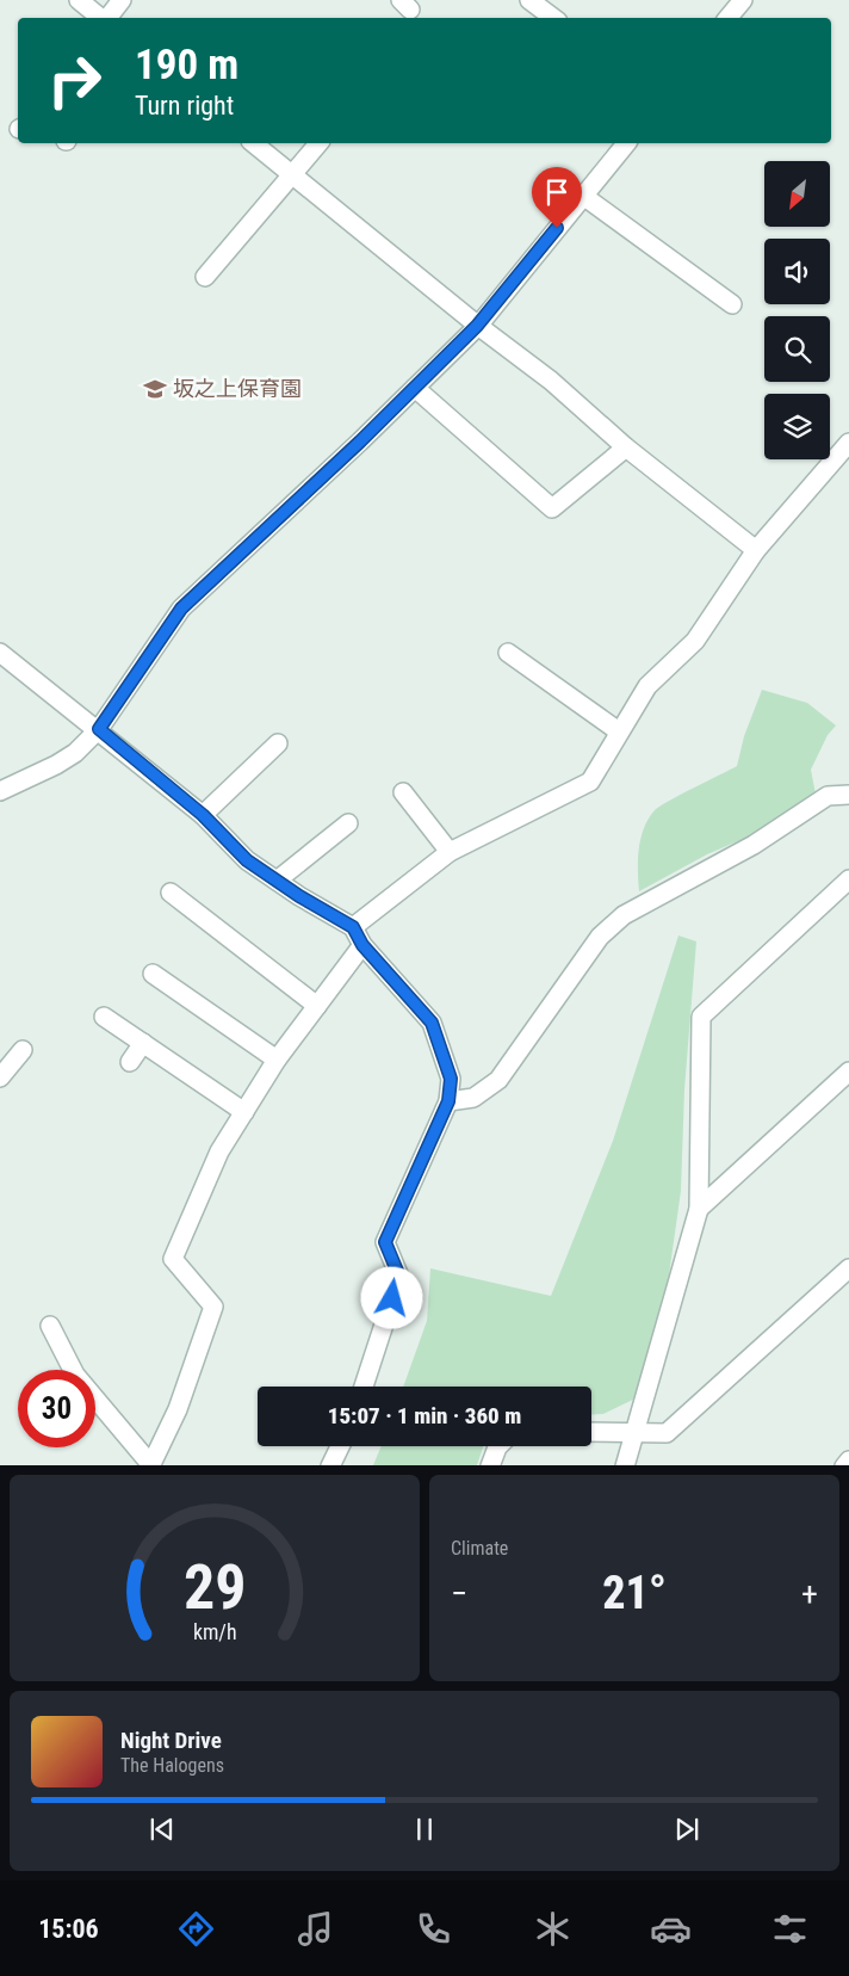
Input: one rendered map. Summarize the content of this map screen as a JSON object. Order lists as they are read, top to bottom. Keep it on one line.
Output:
{"places":{"school or university":["坂之上保育園"]},"north":"bottom left","page":{"turn":["190 m","Turn right"],"limit":"30","trip":"15:07 · 1 min · 360 m","tile":"Climate","heat":["−","21°","+"],"song":["Night Drive","The Halogens"],"tabs":"15:06","gauge":["29","km/h"]}}
